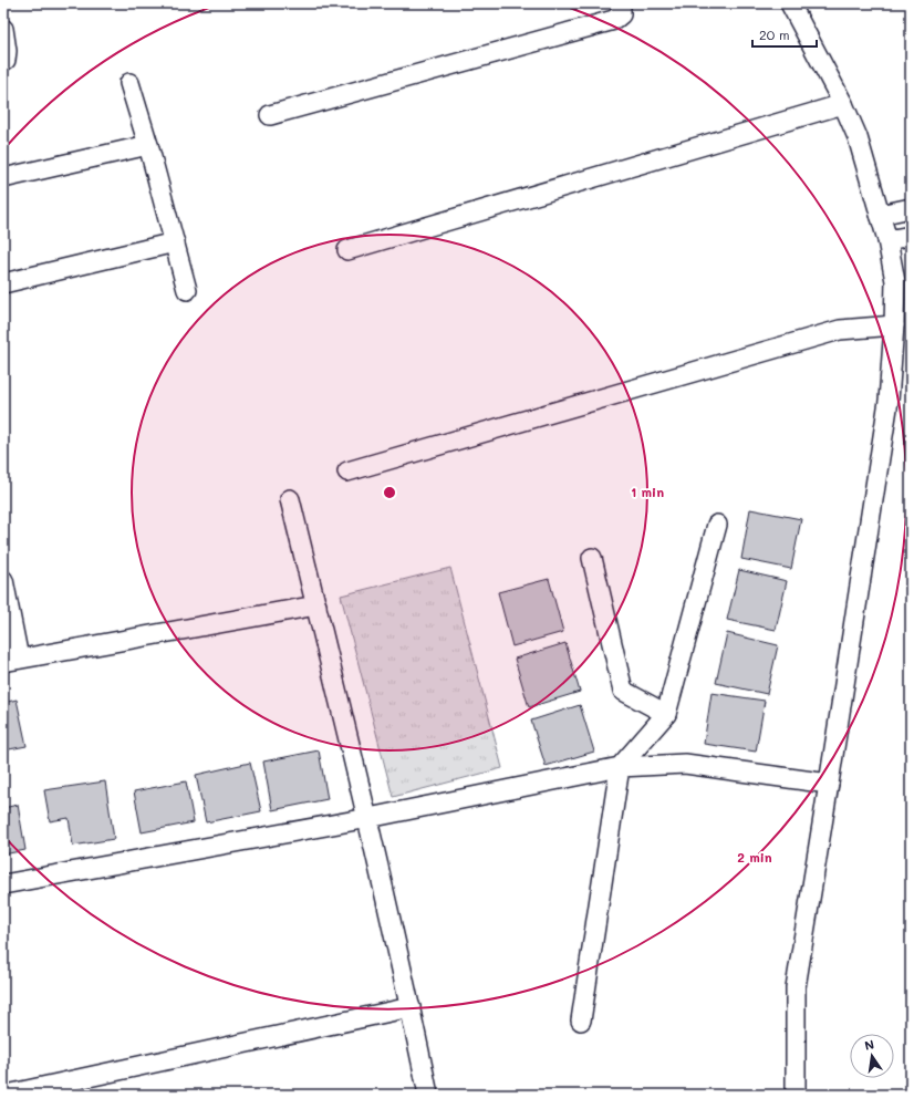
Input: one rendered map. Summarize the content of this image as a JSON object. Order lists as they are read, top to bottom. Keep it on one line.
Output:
{"scale_bar":"20 m","north":"top","rings":["1 min","2 min"]}
